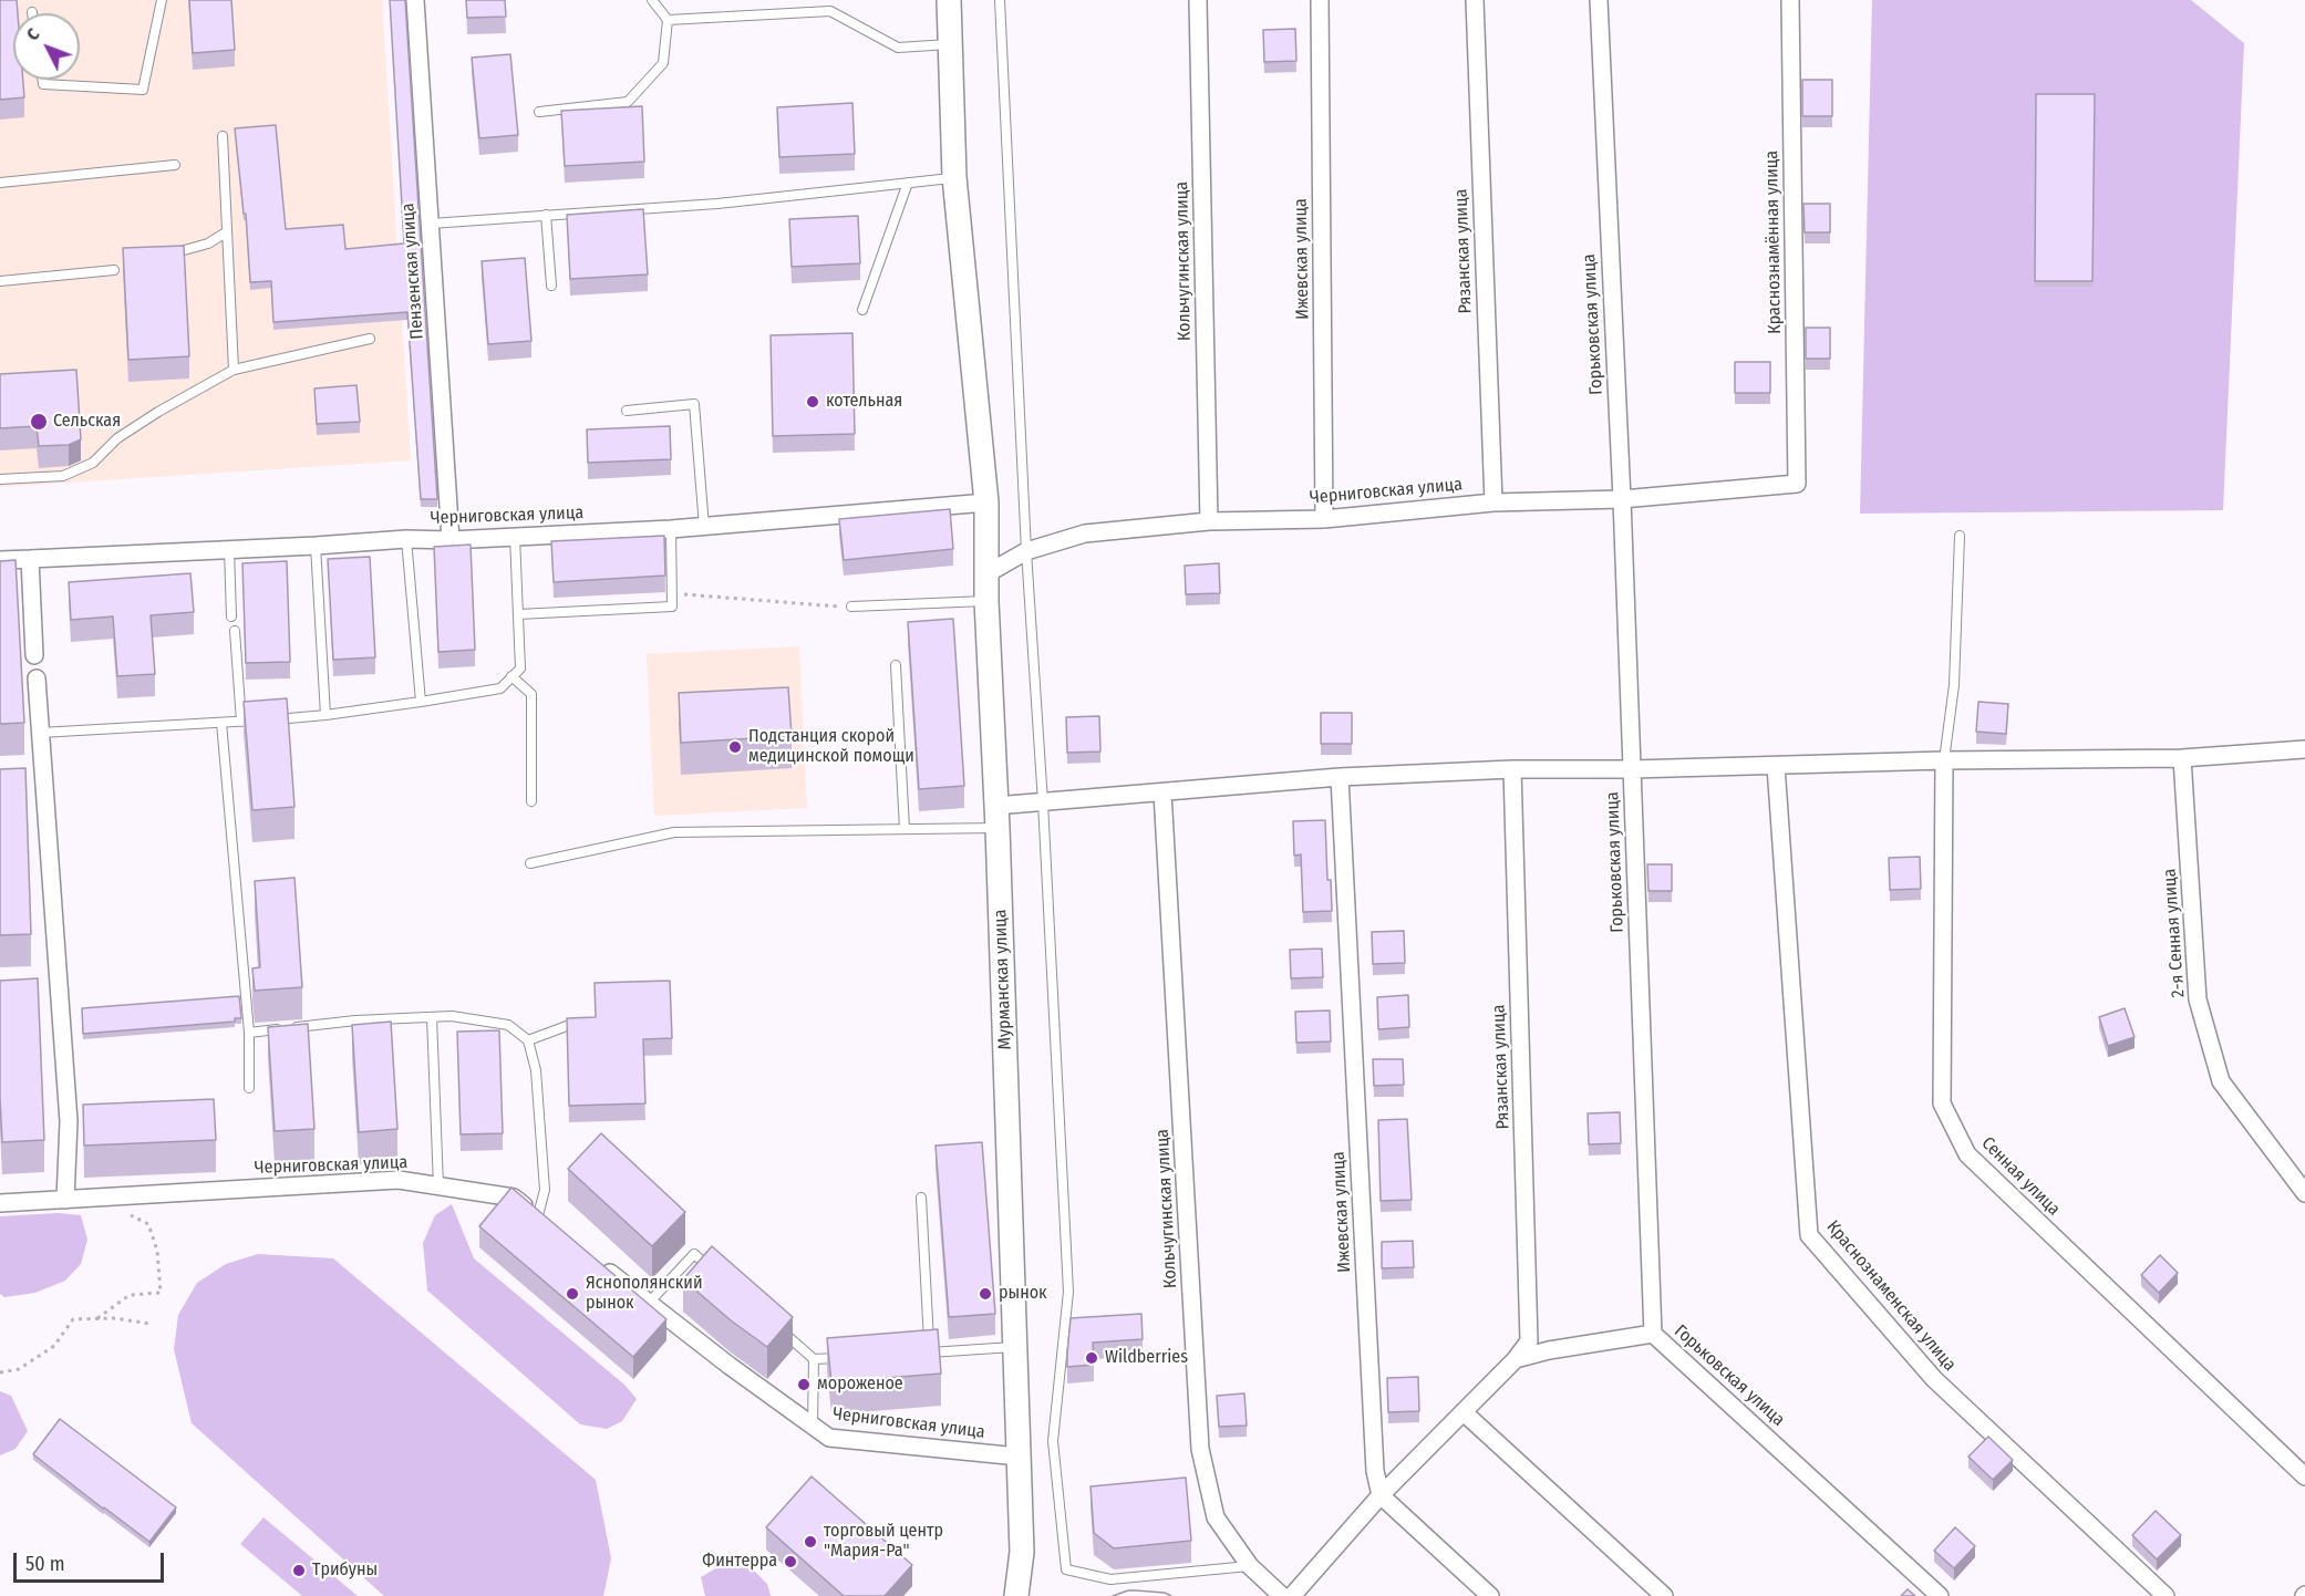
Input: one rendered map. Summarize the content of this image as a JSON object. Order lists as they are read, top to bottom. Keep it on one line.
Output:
{"streets":{"main road":["Мурманская улица"],"street":["Краснознамённая улица","Рязанская улица","Ижевская улица","Кольчугинская улица","Пензенская улица","Горьковская улица","Черниговская улица","2-я Сенная улица","Сенная улица","Краснознаменская улица"]},"crossings":[["Краснознамённая улица","Черниговская улица"],["Рязанская улица","Черниговская улица"],["Ижевская улица","Черниговская улица"],["Кольчугинская улица","Черниговская улица"],["Пензенская улица","Черниговская улица"],["Горьковская улица","Черниговская улица"],["Черниговская улица","Мурманская улица"]],"places":["котельная","Сельская","Подстанция скорой медицинской помощи","Яснополянский рынок","рынок","Wildberries","мороженое","торговый центр \"Мария-Ра\"","Финтерра","Трибуны"],"scale_bar":"50 m","north":"top left"}
